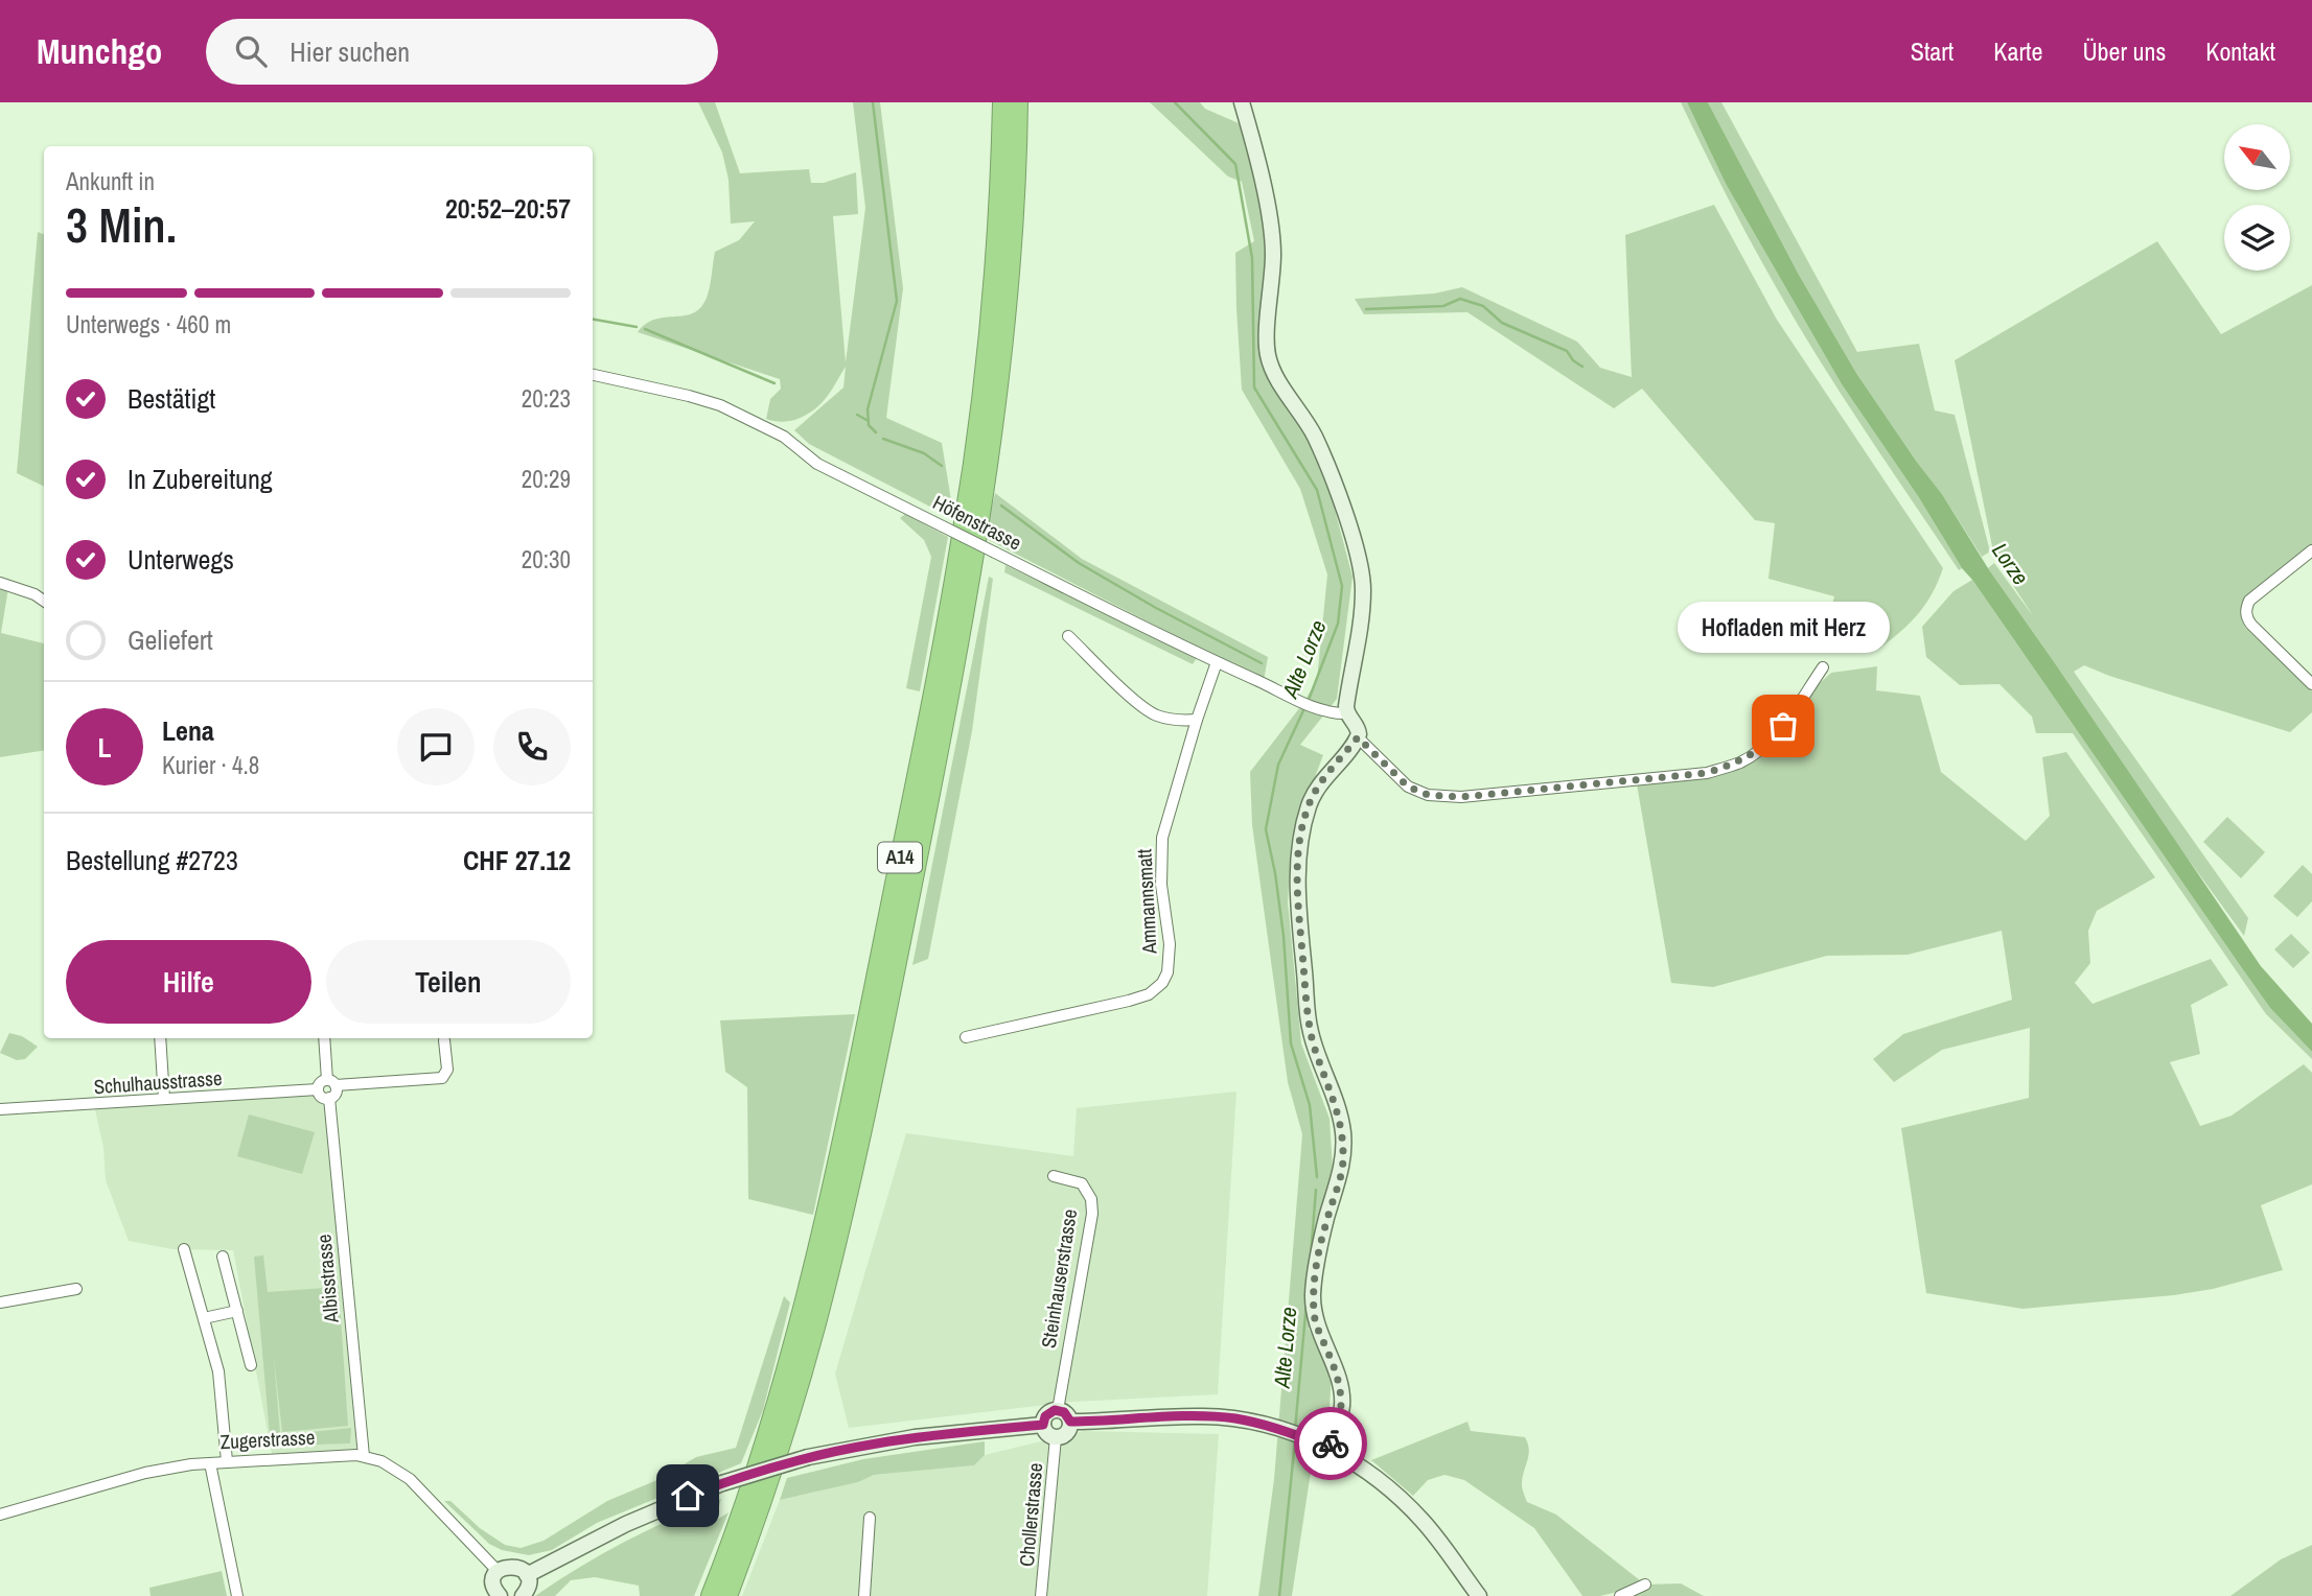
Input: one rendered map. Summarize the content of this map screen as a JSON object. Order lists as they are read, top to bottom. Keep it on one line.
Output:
{"streets":{"highway":["A14"],"street":["Höfenstrasse","Ammannsmatt","Schulhausstrasse","Albisstrasse","Steinhauserstrasse","Zugerstrasse","Chollerstrasse"]},"crossings":[["Höfenstrasse","Ammannsmatt"],["Schulhausstrasse","Albisstrasse"],["Albisstrasse","Zugerstrasse"],["Steinhauserstrasse","Chollerstrasse"]],"water":["Lorze","Alte Lorze"],"places":["Hofladen mit Herz"],"north":"top left","page":{"header":"Munchgo","search":"Hier suchen","nav":["Start","Karte","Über uns","Kontakt"],"heading":["3 Min.","Ankunft in","20:52–20:57"],"panel":["Lena","Kurier · 4.8","Bestellung #2723","CHF 27.12"],"bar":"Unterwegs · 460 m","list":[["Bestätigt","20:23"],["In Zubereitung","20:29"],["Unterwegs","20:30"],"Geliefert"],"bubble":"Hofladen mit Herz","round":"L","buttons":["Hilfe","Teilen"]}}
